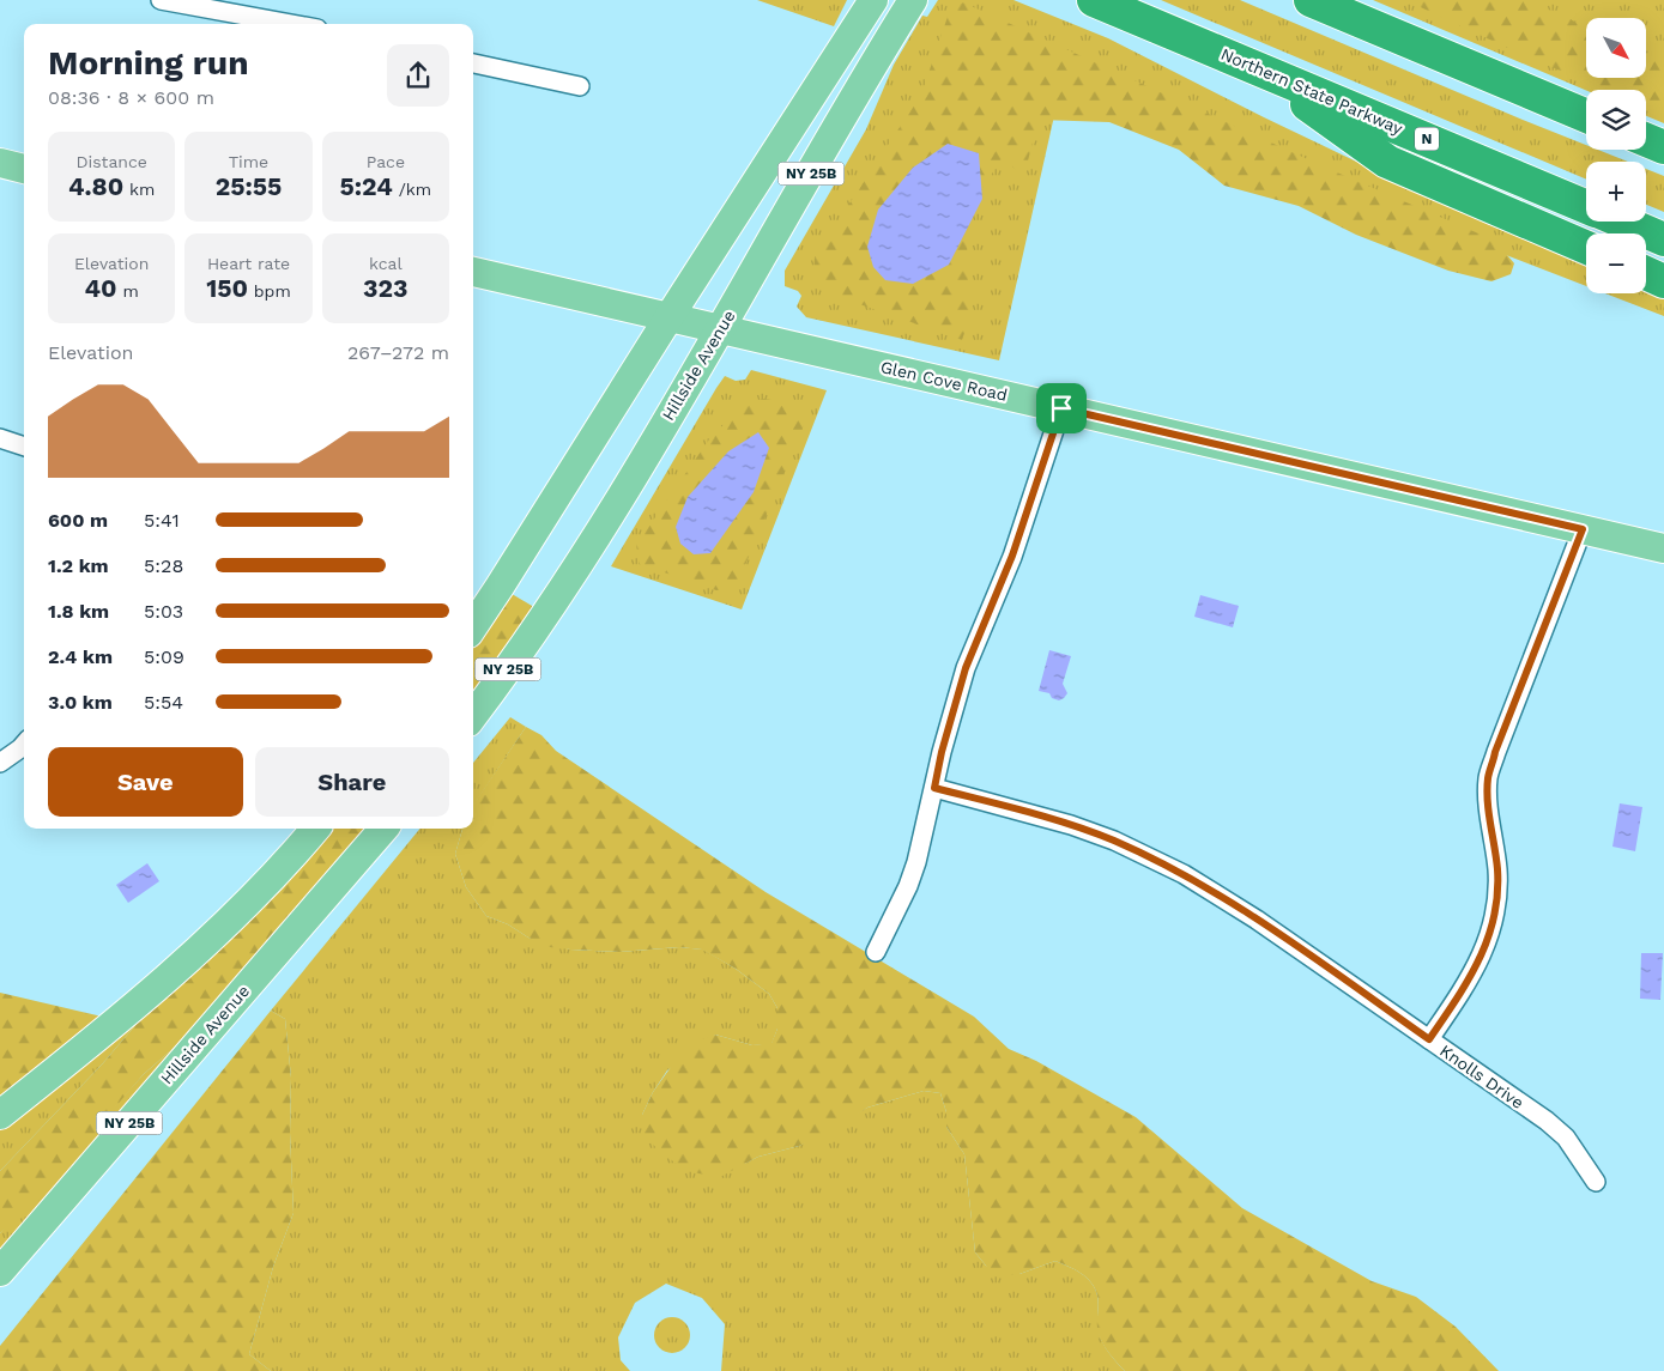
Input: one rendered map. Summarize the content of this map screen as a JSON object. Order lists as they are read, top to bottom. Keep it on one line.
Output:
{"streets":{"highway":["Northern State Parkway","N"],"main road":["NY 25B","Hillside Avenue","Glen Cove Road"],"street":["Knolls Drive"]},"crossings":[["NY 25B","Glen Cove Road"],["Hillside Avenue","Glen Cove Road"]],"north":"bottom right","page":{"map_buttons":["+","−"],"heading":["Morning run","08:36 · 8 × 600 m"],"stats":[["Distance","4.80 km"],["Time","25:55"],["Pace","5:24 /km"],["Elevation","40 m"],["Heart rate","150 bpm"],["kcal","323"]],"chart":["Elevation","267–272 m"],"list":[{"name":"600 m","note":"5:41"},{"name":"1.2 km","note":"5:28"},{"name":"1.8 km","note":"5:03"},{"name":"2.4 km","note":"5:09"},{"name":"3.0 km","note":"5:54"}],"buttons":["Save","Share"]}}
